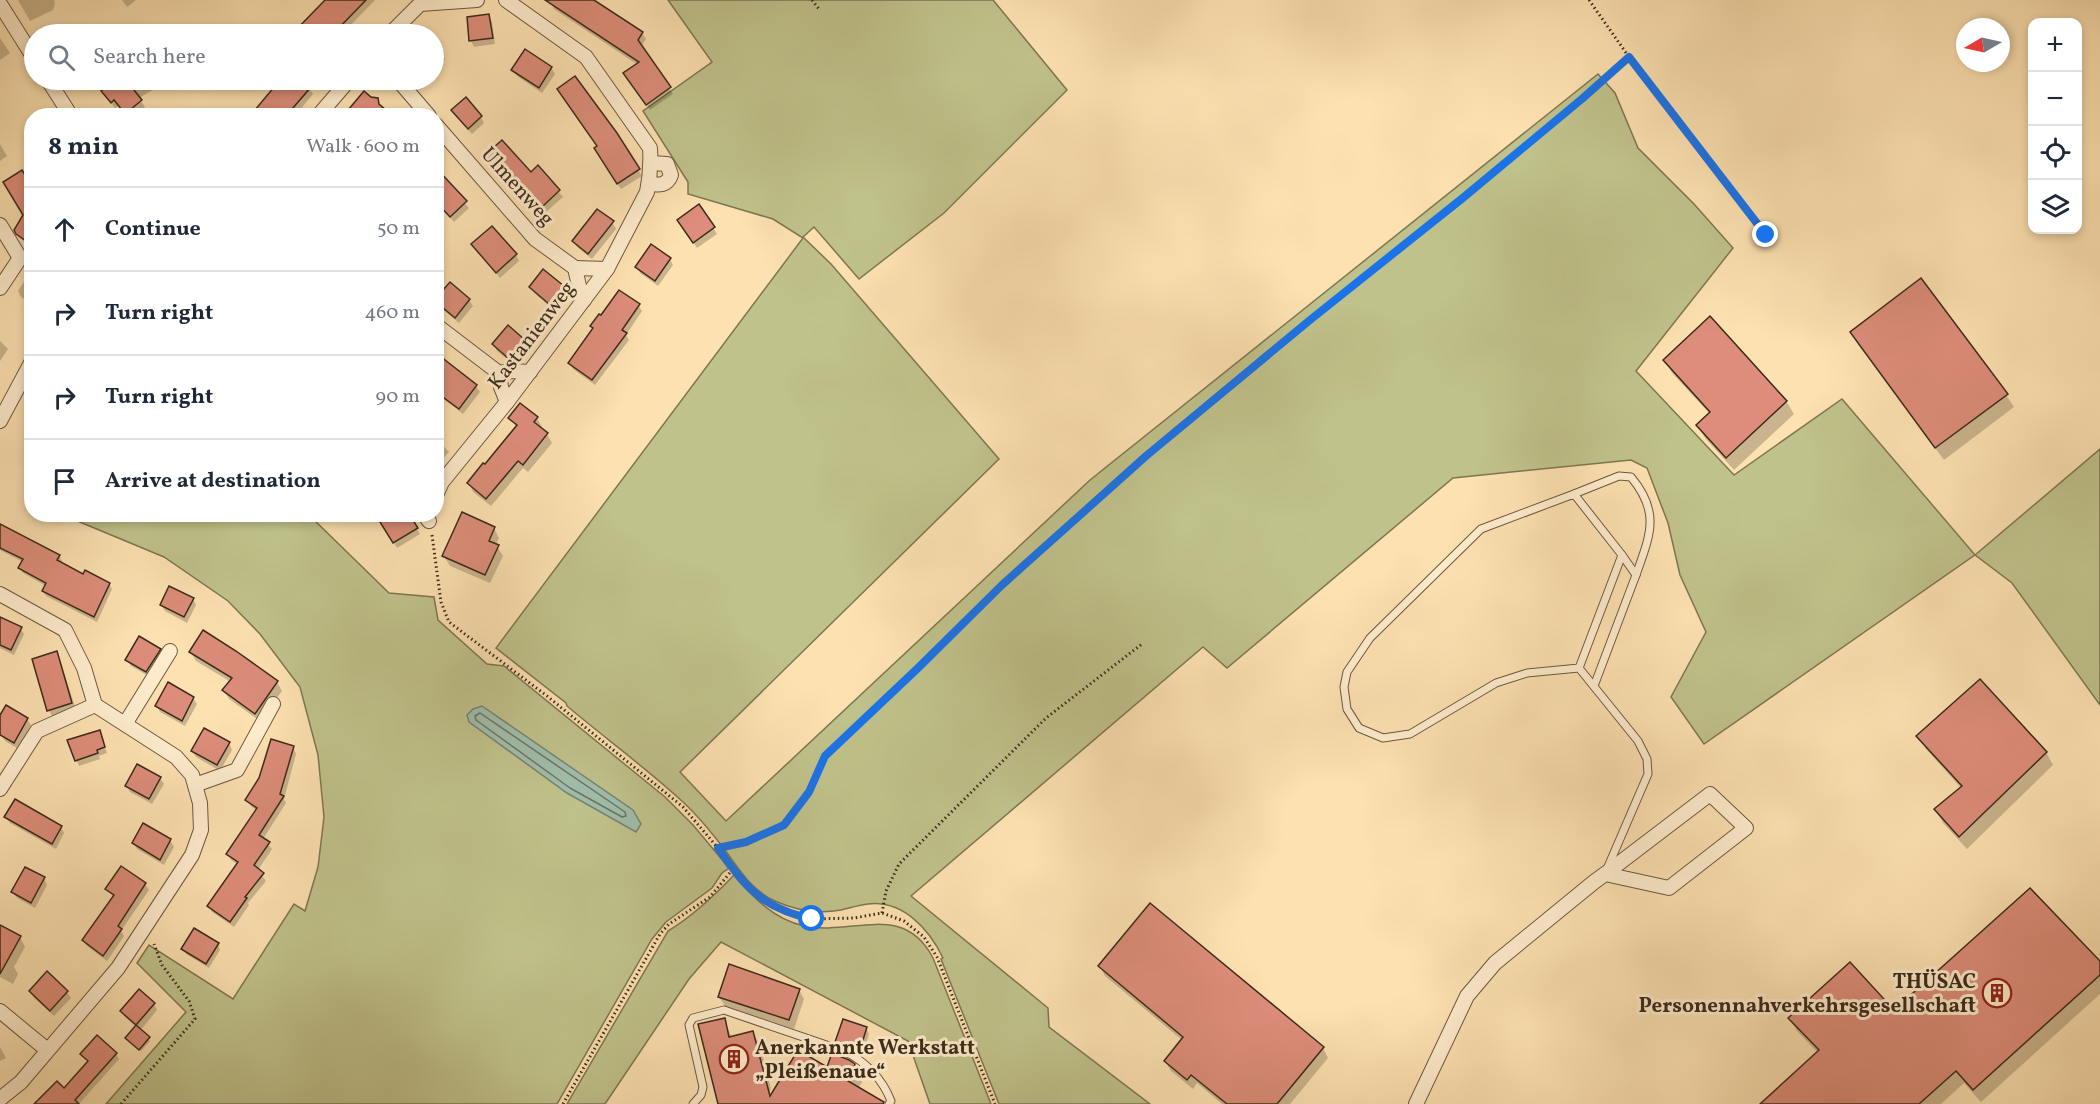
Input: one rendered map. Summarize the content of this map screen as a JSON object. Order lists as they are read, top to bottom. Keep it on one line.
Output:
{"streets":{"street":["Ulmenweg","Kastanienweg"]},"places":{"building":["THÜSAC Personennahverkehrsgesellschaft","Anerkannte Werkstatt „Pleißenaue“"]},"north":"left","page":{"map_buttons":["+","−"],"search":"Search here","heading":["8 min","Walk · 600 m"],"list":[["Continue","50 m"],["Turn right","460 m"],["Turn right","90 m"],"Arrive at destination"]}}
